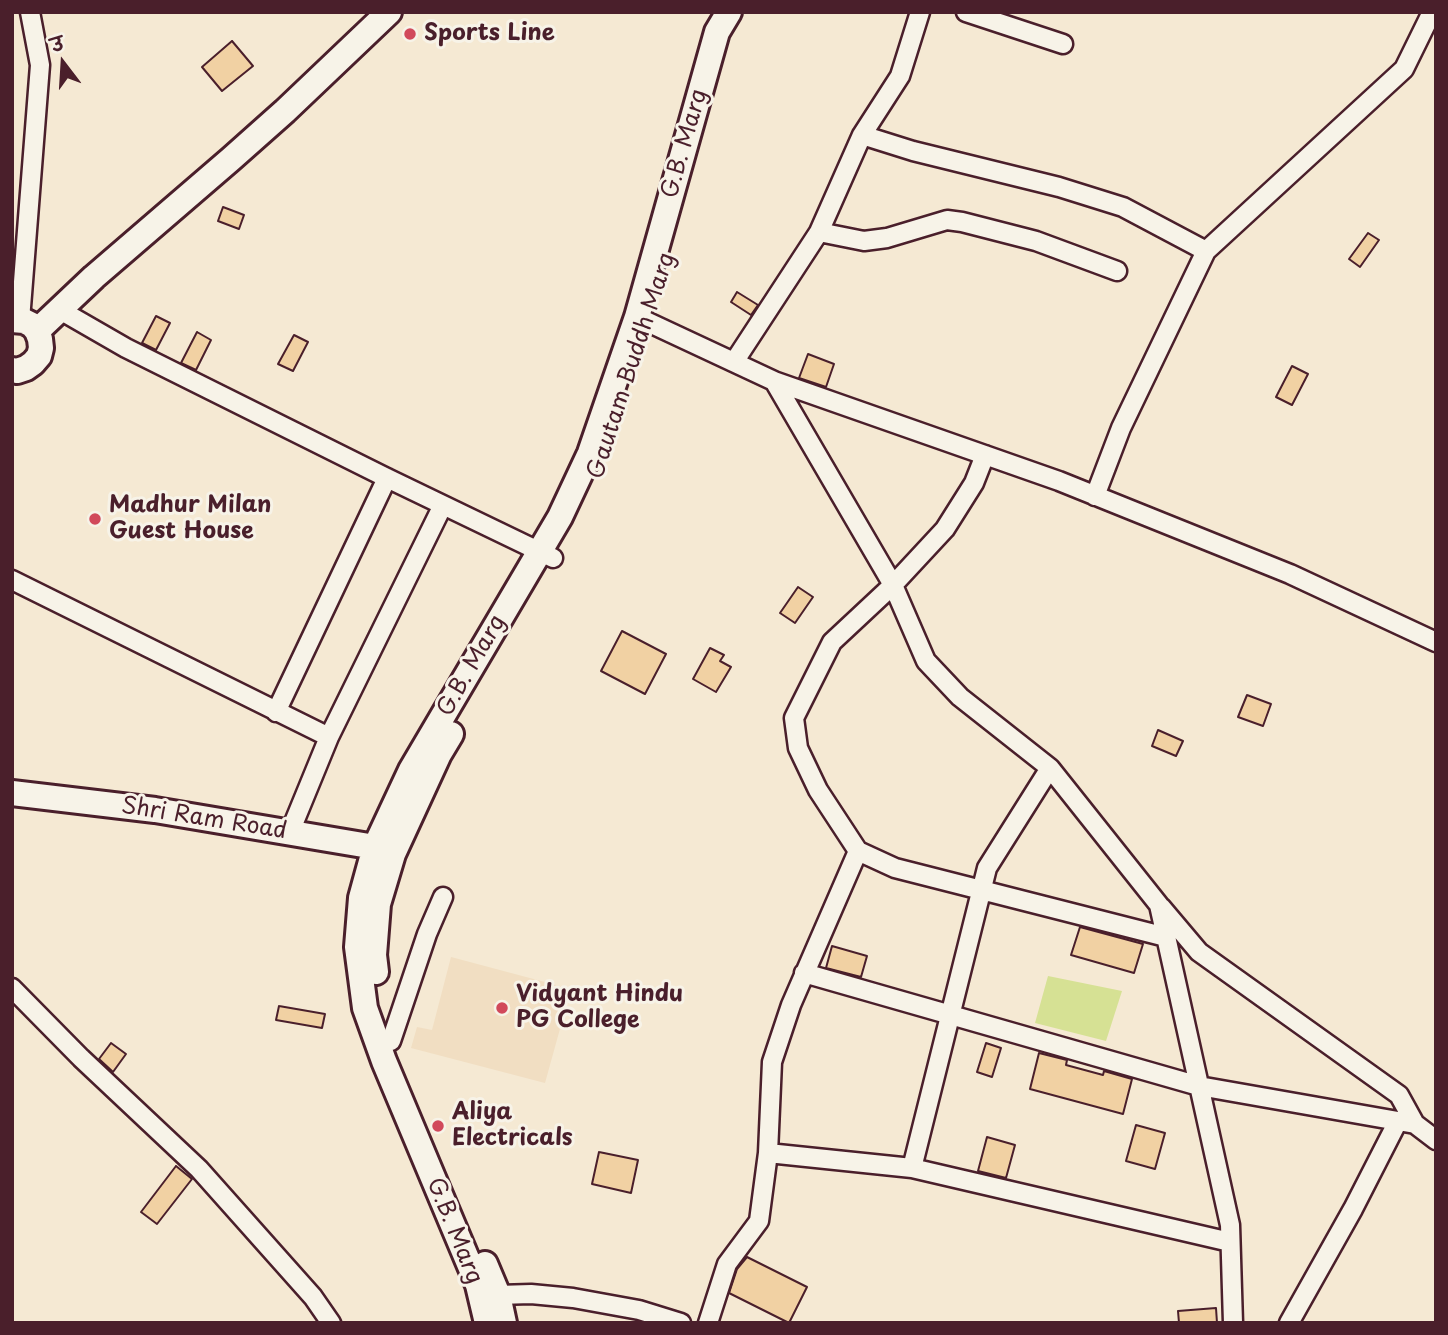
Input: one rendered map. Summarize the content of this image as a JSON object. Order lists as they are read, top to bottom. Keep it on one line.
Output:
{"streets":{"street":["G.B. Marg","Shri Ram Road"]},"crossings":[["G.B. Marg","Shri Ram Road"]],"places":["Sports Line","Madhur Milan Guest House","Vidyant Hindu PG College","Aliya Electricals"],"north":"top"}
